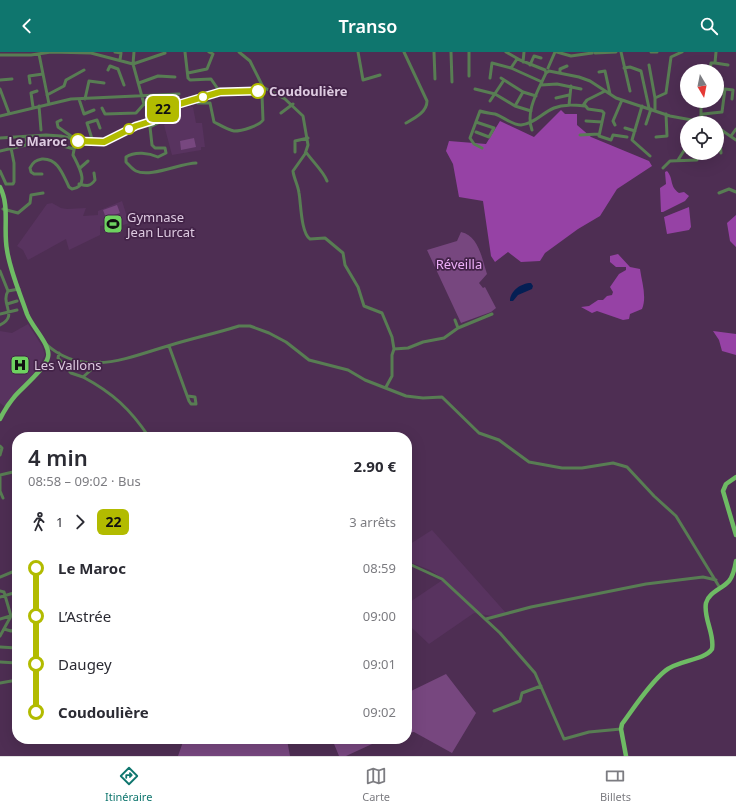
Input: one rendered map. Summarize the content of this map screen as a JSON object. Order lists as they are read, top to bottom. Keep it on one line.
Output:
{"parks":["Réveilla"],"places":{"other":["Coudoulière","Le Maroc"],"sports":["Gymnase Jean Lurcat"],"hospital":["Les Vallons"]},"lines":["bus line 22"],"north":"bottom","page":{"header":"Transo","on_map":"22","heading":["4 min","08:58 – 09:02 · Bus","2.90 €"],"legs":["1","22","3 arrêts"],"list":[{"name":"Le Maroc","value":"08:59"},{"name":"L’Astrée","value":"09:00"},{"name":"Daugey","value":"09:01"},{"name":"Coudoulière","value":"09:02"}],"tabs":["Itinéraire","Carte","Billets"]}}
